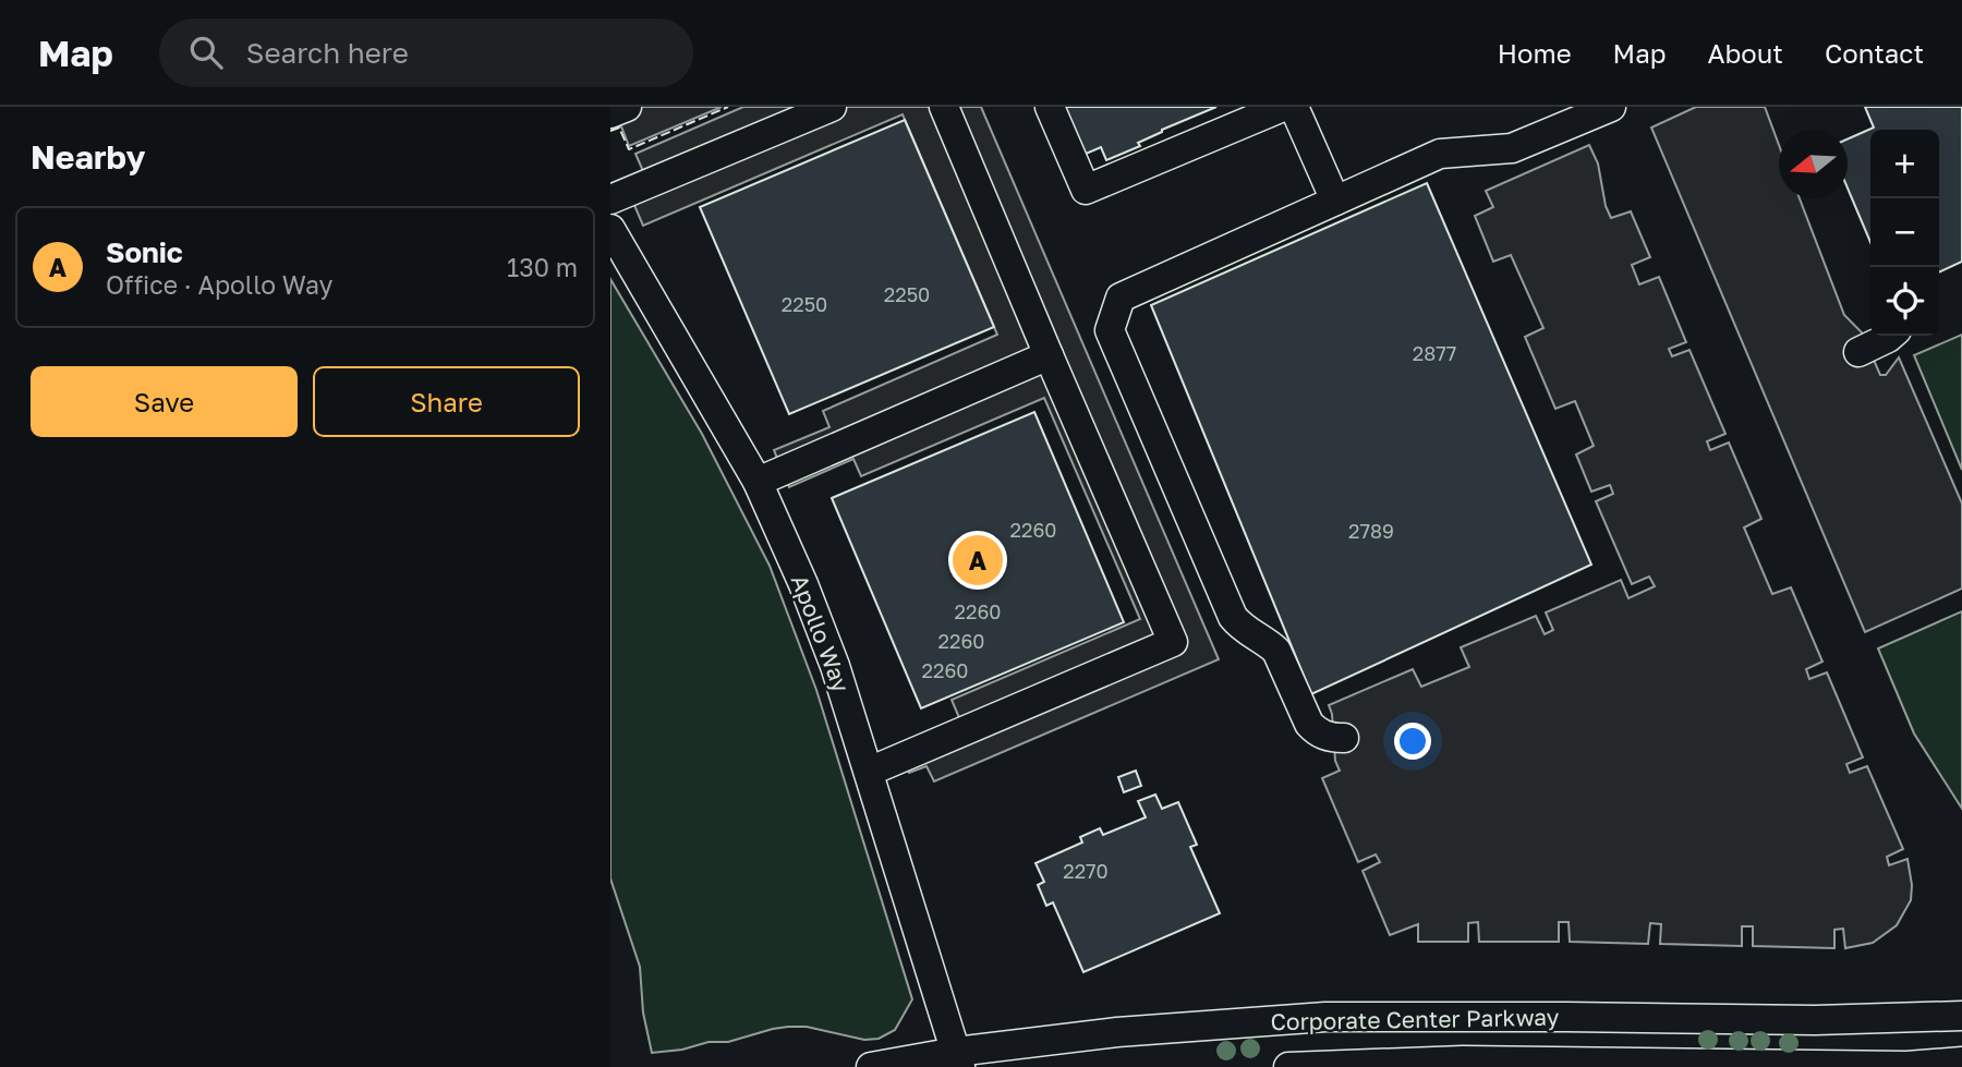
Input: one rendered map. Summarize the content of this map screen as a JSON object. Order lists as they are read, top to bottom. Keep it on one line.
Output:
{"streets":{"street":["Apollo Way","Corporate Center Parkway"]},"crossings":[["Apollo Way","Corporate Center Parkway"]],"house_numbers":["2250","2250","2877","2260","2789","2260","2260","2260","2270"],"north":"left","page":{"header":"Map","search":"Search here","nav":["Home","Map","About","Contact"],"heading":"Nearby","map_buttons":["+","−"],"list":[{"mark":"A","name":"Sonic","note":"Office · Apollo Way","value":"130 m"}],"buttons":["Save","Share"],"pins":"A"}}
